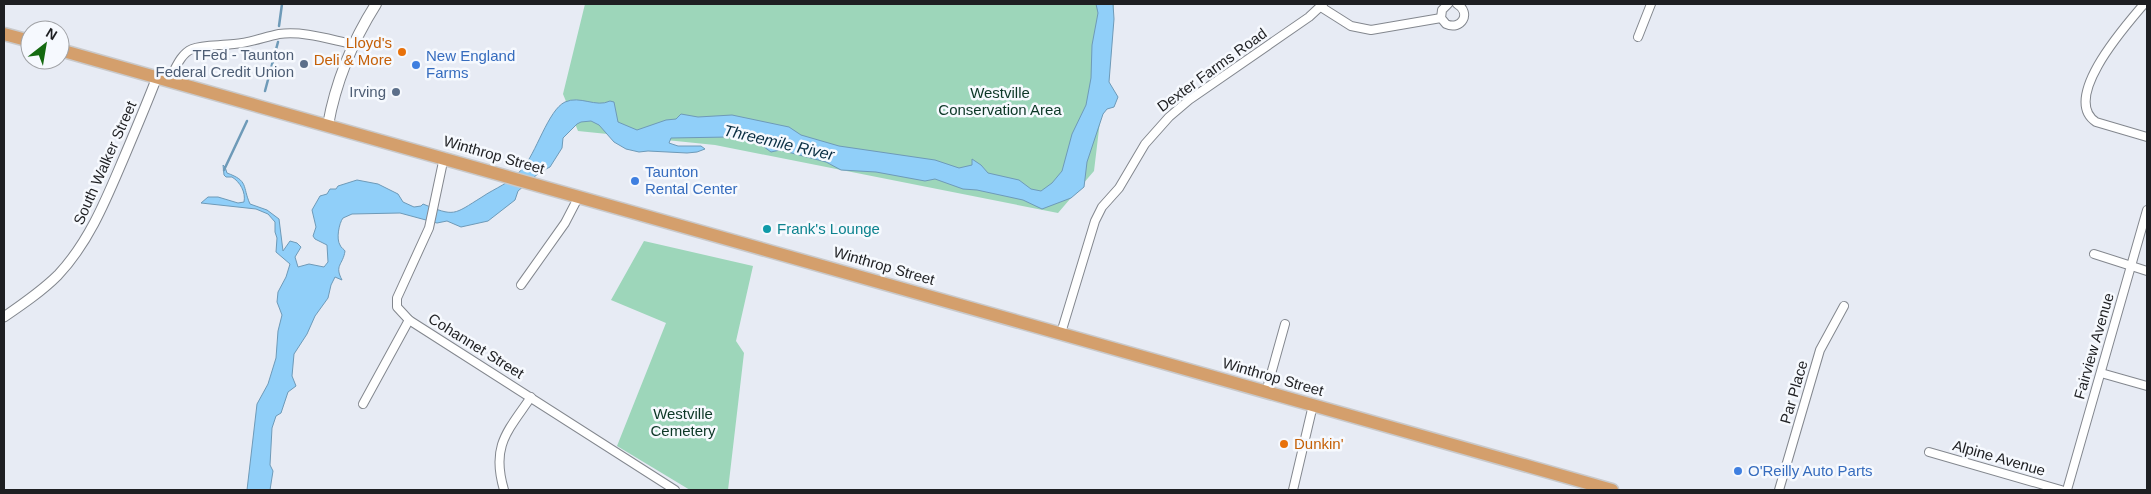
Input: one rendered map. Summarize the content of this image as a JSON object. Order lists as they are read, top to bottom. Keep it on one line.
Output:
{"streets":{"highway":["Winthrop Street"],"street":["Dexter Farms Road","South Walker Street","Cohannet Street","Fairview Avenue","Par Place","Alpine Avenue"]},"crossings":[["Dexter Farms Road","Winthrop Street"],["Winthrop Street","South Walker Street"],["Winthrop Street","Cohannet Street"]],"water":["Threemile River"],"parks":["Westville Conservation Area","Westville Cemetery"],"places":["Lloyd's Deli & More","TFed - Taunton Federal Credit Union","New England Farms","Irving","Taunton Rental Center","Frank's Lounge","Dunkin'","O'Reilly Auto Parts"],"north":"top right"}
